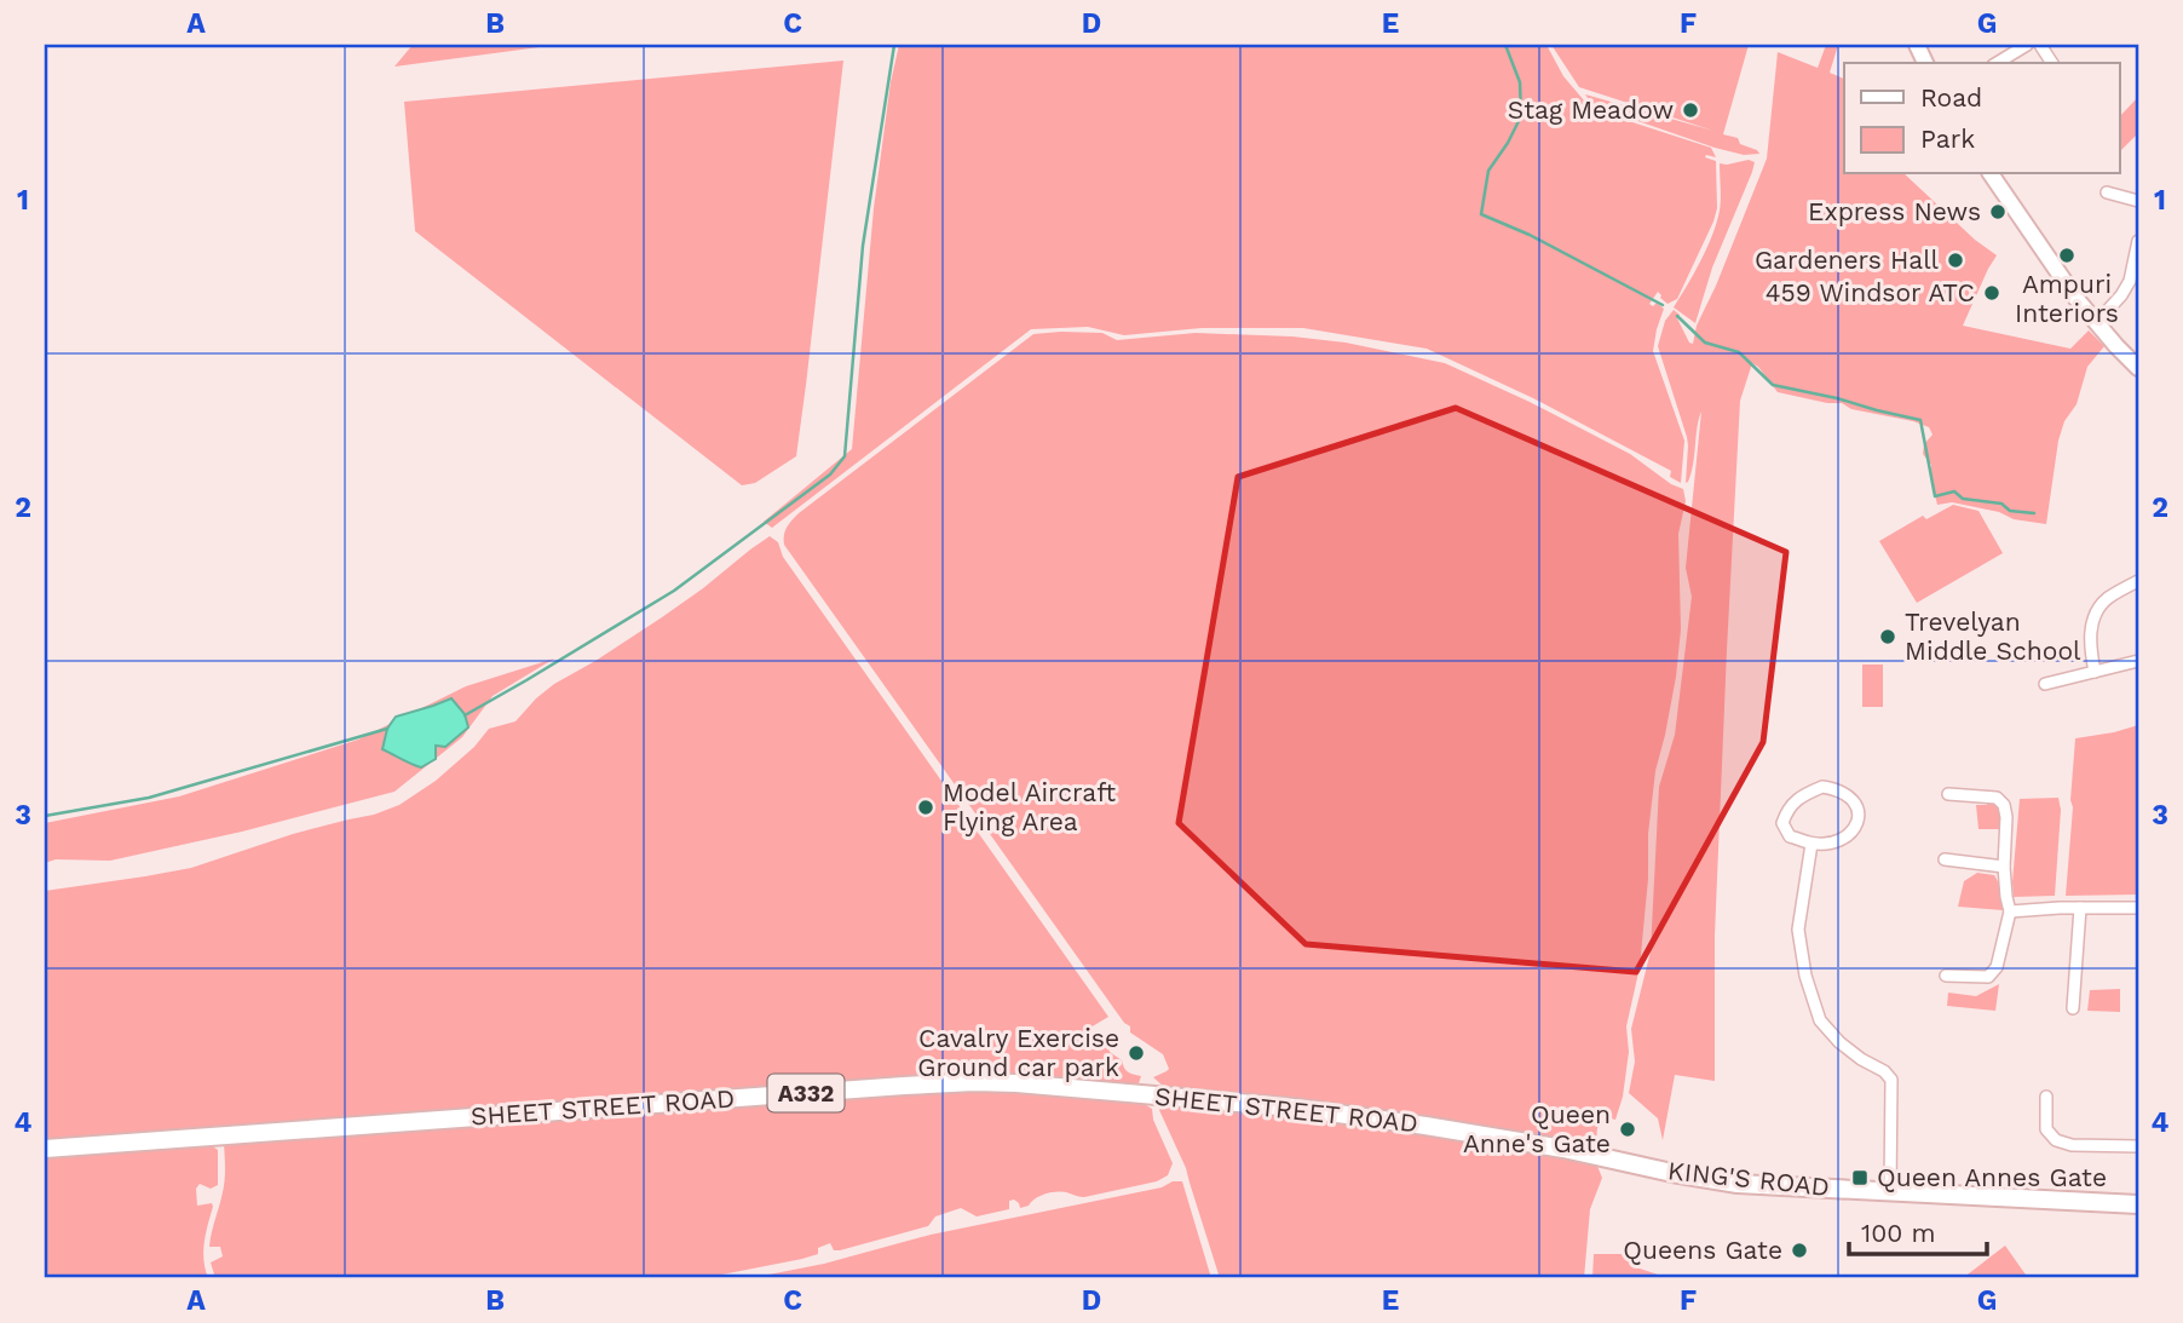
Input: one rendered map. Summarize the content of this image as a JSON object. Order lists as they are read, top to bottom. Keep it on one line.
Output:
{"streets":{"main road":["A332","SHEET STREET ROAD","KING'S ROAD"]},"crossings":[["SHEET STREET ROAD","KING'S ROAD"]],"places":{"other":["Stag Meadow","Express News","Ampuri Interiors","Gardeners Hall","459 Windsor ATC","Trevelyan Middle School","Model Aircraft Flying Area","Cavalry Exercise Ground car park","Queen Anne's Gate","Queens Gate"],"transit":["Queen Annes Gate"]},"legend":["Road","Park"],"scale_bar":"100 m","grid":{"columns":["A","B","C","D","E","F","G"],"rows":["1","2","3","4"]}}
